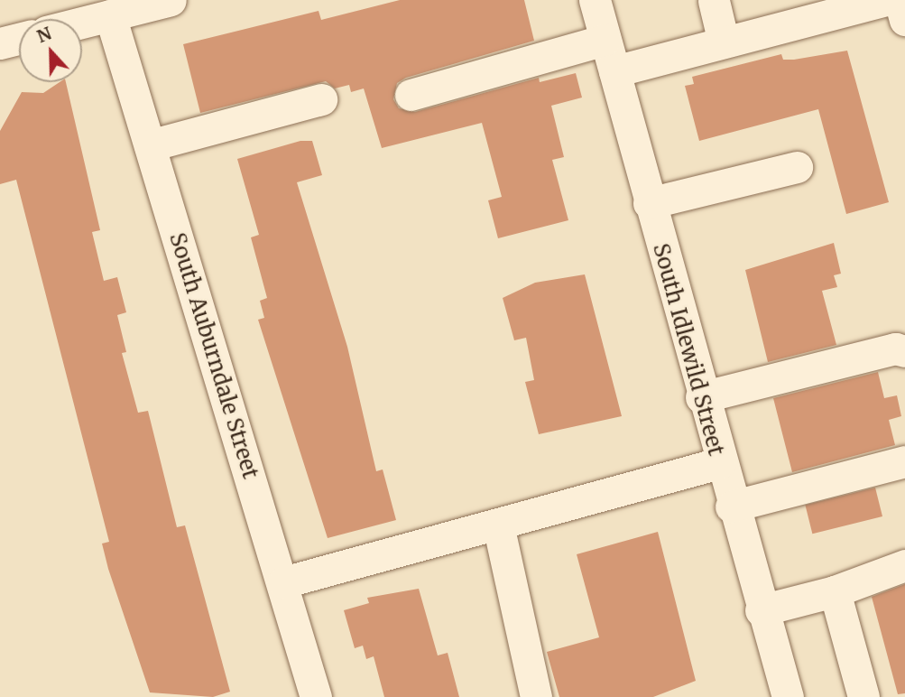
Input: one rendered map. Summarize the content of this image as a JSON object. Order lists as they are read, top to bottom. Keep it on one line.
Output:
{"streets":{"street":["South Idlewild Street","South Auburndale Street"]},"north":"top"}
